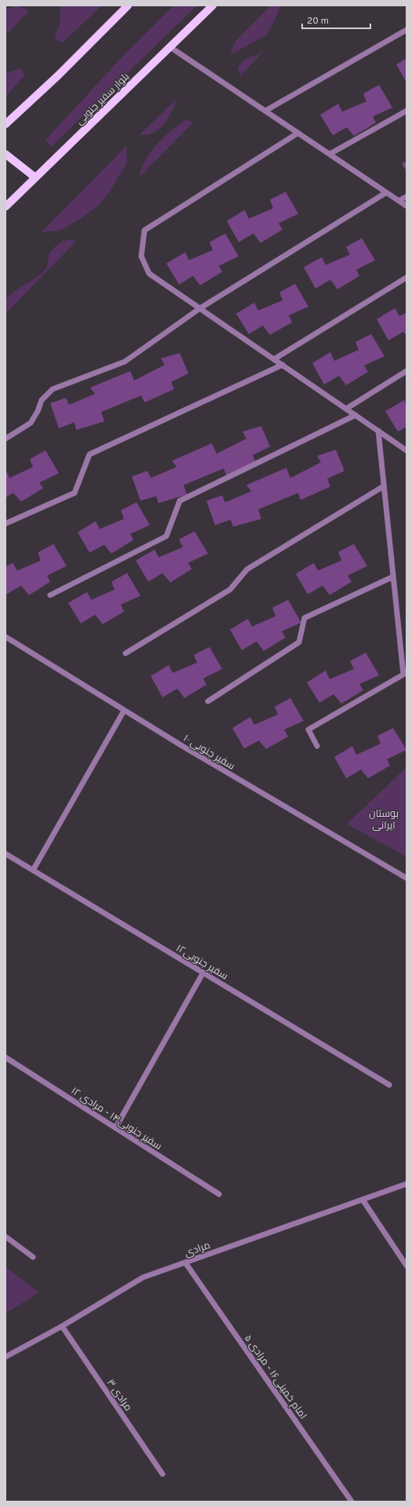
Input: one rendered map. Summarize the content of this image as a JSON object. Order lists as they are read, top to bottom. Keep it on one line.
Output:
{"streets":{"main road":["بلوار سفیر جنوبی"],"street":["سفیر جنوبی ۱۰","سفیر جنوبی۱۲","سفیر جنوبی۱۴ - مرادی ۱۲","مرادی","امام خمینی۱۶ - مرادی ۵","مرادی ۳"]},"crossings":[["مرادی","امام خمینی۱۶ - مرادی ۵"],["مرادی","مرادی ۳"]],"parks":["بوستان ایرانی"],"scale_bar":"20 m"}
